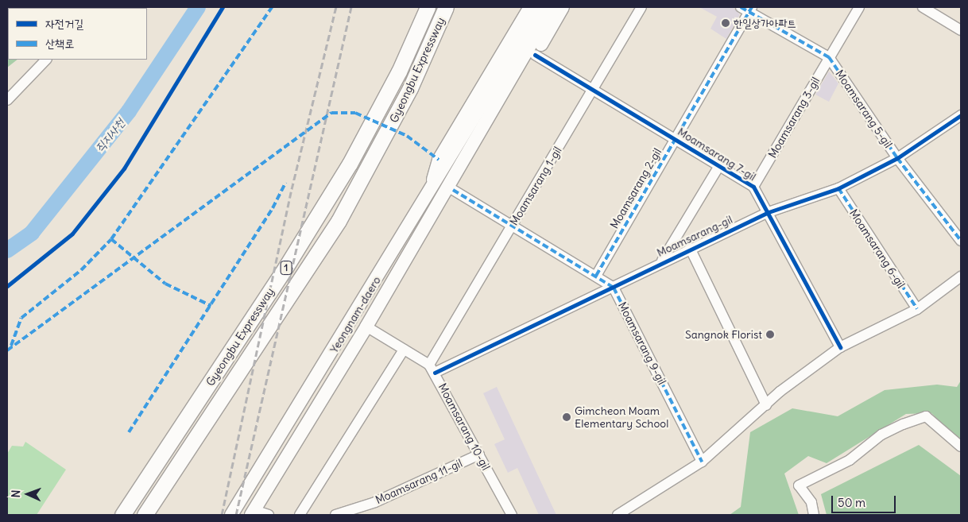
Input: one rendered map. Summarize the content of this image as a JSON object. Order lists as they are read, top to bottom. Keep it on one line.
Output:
{"streets":{"highway":["Gyeongbu Expressway","1"],"main road":["Yeongnam-daero"],"street":["Moamsarang 5-gil","Moamsarang 3-gil","Moamsarang 7-gil","Moamsarang 1-gil","Moamsarang 2-gil","Moamsarang-gil","Moamsarang 6-gil","Moamsarang 9-gil","Moamsarang 10-gil","Moamsarang 11-gil"]},"crossings":[["Moamsarang 5-gil","Moamsarang 3-gil"],["Moamsarang 5-gil","Moamsarang 2-gil"],["Moamsarang 5-gil","Moamsarang-gil"],["Moamsarang 3-gil","Moamsarang 7-gil"],["Moamsarang 7-gil","Moamsarang 1-gil"],["Moamsarang 7-gil","Moamsarang 2-gil"],["Moamsarang 7-gil","Moamsarang-gil"],["Moamsarang 1-gil","Moamsarang-gil"],["Moamsarang 1-gil","Moamsarang 9-gil"],["Moamsarang 1-gil","Moamsarang 10-gil"],["Moamsarang 2-gil","Moamsarang 9-gil"],["Moamsarang-gil","Moamsarang 6-gil"],["Moamsarang-gil","Moamsarang 9-gil"],["Moamsarang-gil","Moamsarang 10-gil"],["Moamsarang 10-gil","Moamsarang 11-gil"]],"water":["직지사천"],"places":["한일상가아파트","Sangnok Florist","Gimcheon Moam Elementary School"],"legend":["자전거길","산책로"],"scale_bar":"50 m","north":"left"}
